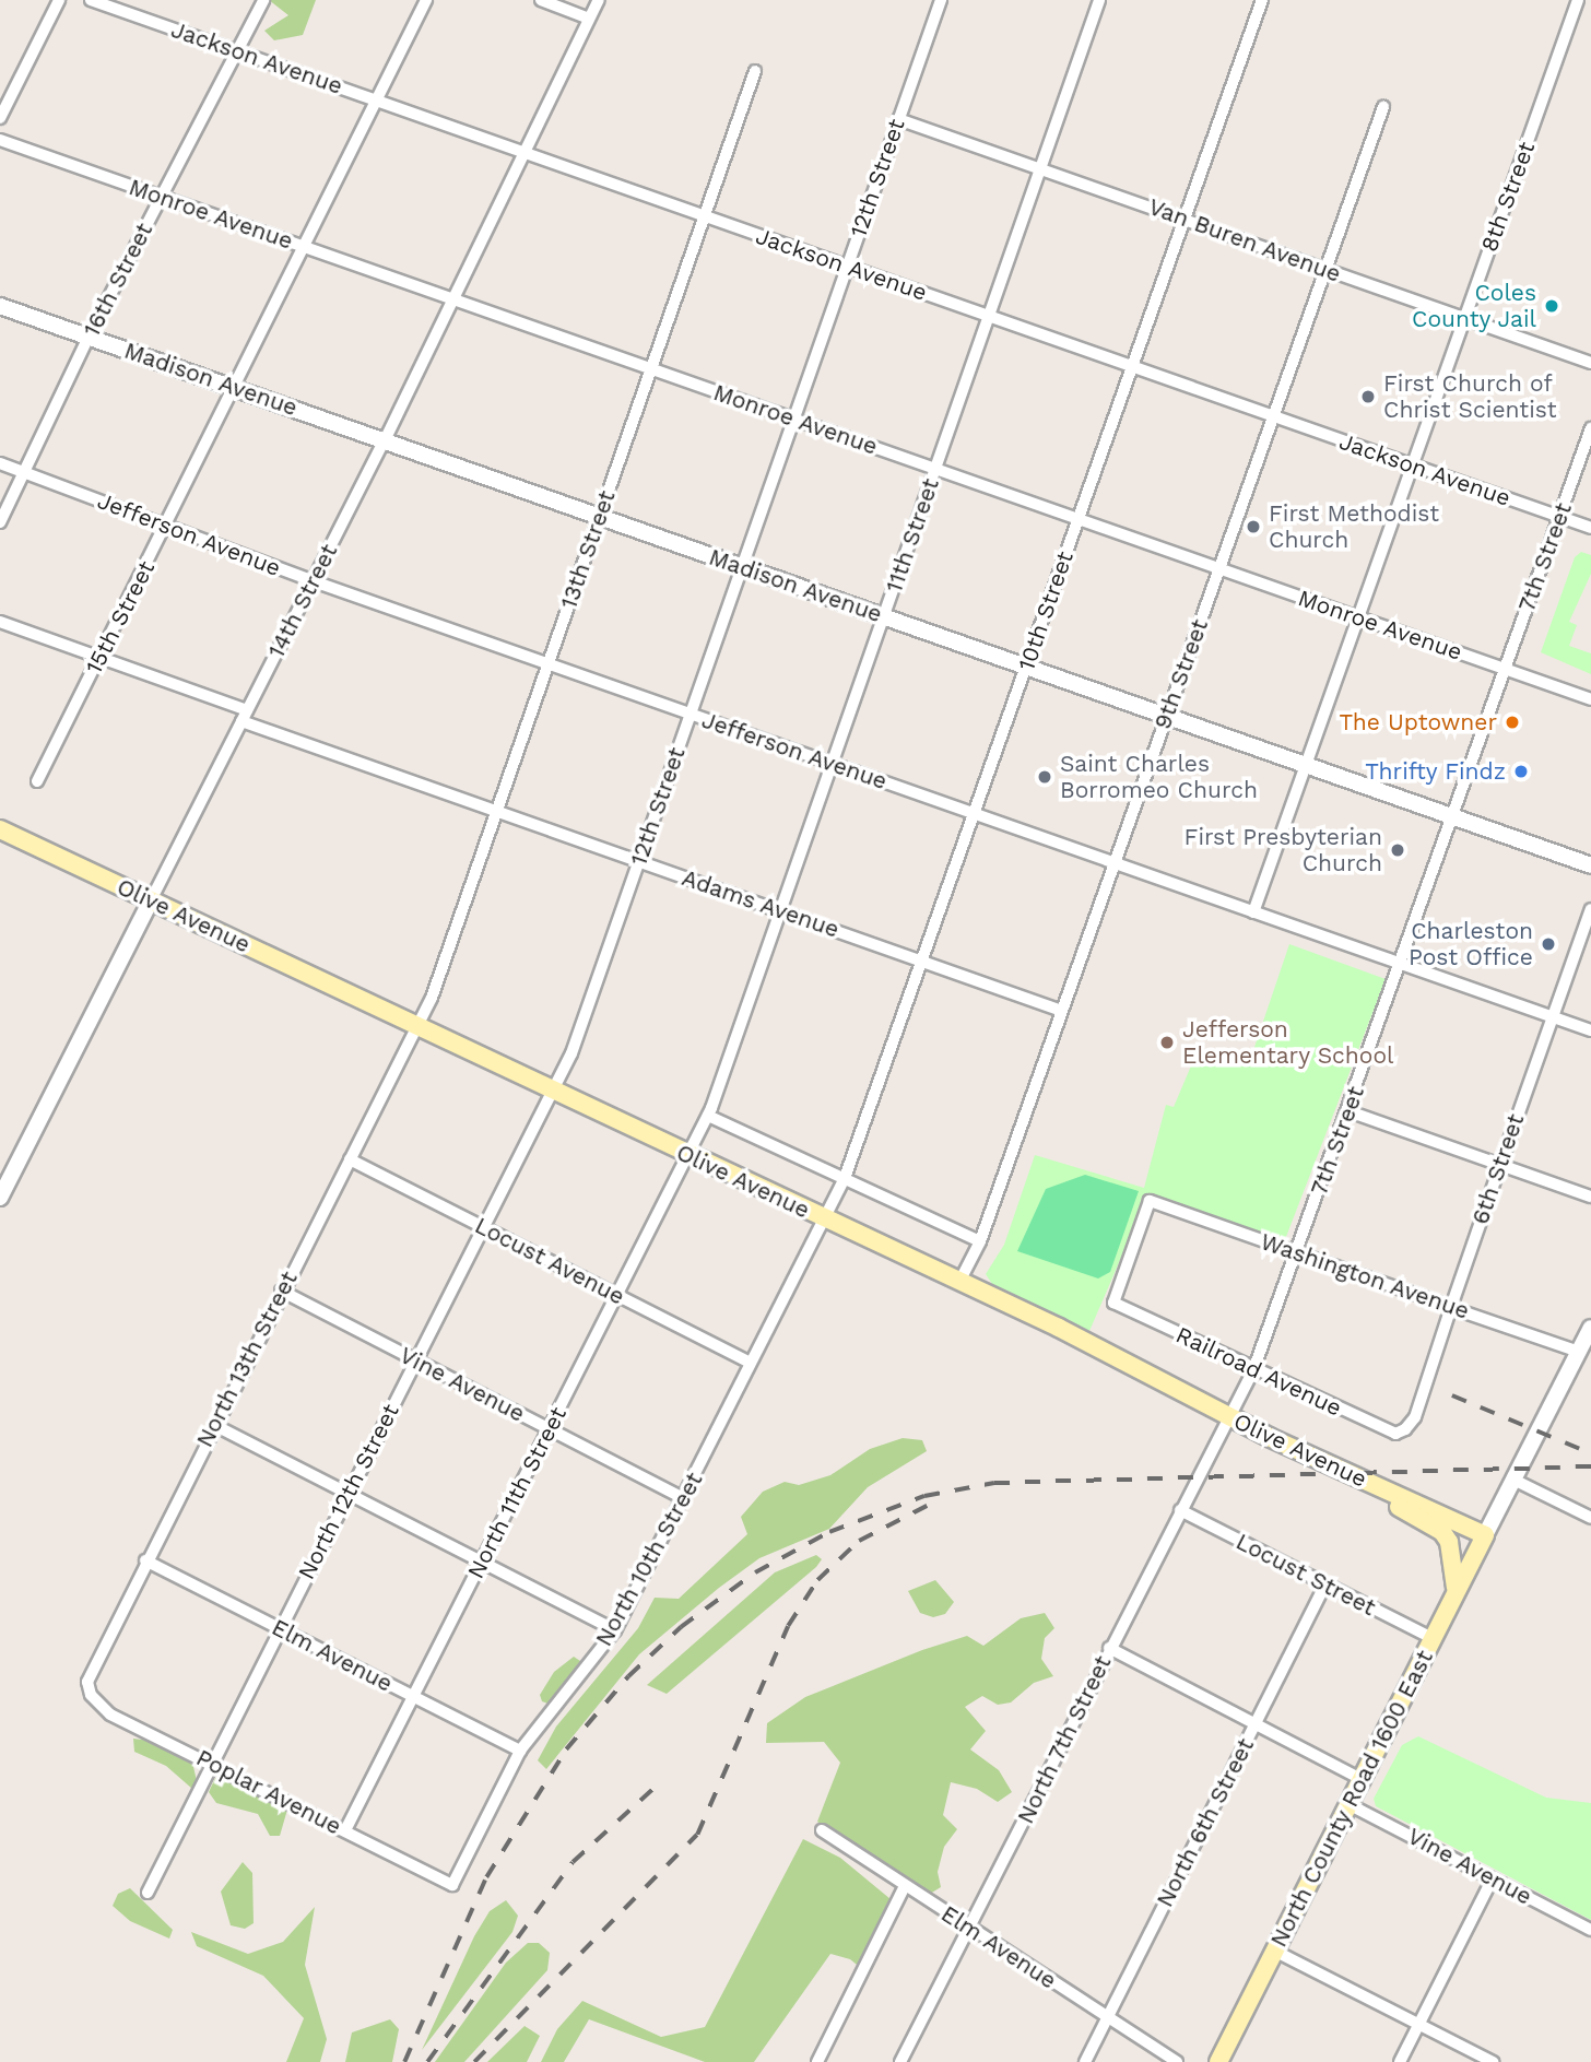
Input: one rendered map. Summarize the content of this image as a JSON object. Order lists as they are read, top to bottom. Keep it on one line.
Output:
{"streets":{"main road":["Olive Avenue","North County Road 1600 East"],"street":["Jackson Avenue","12th Street","8th Street","Monroe Avenue","Van Buren Avenue","16th Street","Madison Avenue","Jefferson Avenue","11th Street","13th Street","7th Street","14th Street","10th Street","15th Street","9th Street","Adams Avenue","6th Street","Locust Avenue","Washington Avenue","North 13th Street","Railroad Avenue","Vine Avenue","North 12th Street","North 11th Street","North 10th Street","Locust Street","Elm Avenue","North 7th Street","Poplar Avenue","North 6th Street"]},"crossings":[["Jackson Avenue","12th Street"],["Jackson Avenue","8th Street"],["Jackson Avenue","16th Street"],["Jackson Avenue","11th Street"],["Jackson Avenue","13th Street"],["Jackson Avenue","7th Street"],["Jackson Avenue","14th Street"],["Jackson Avenue","10th Street"],["Jackson Avenue","15th Street"],["Jackson Avenue","9th Street"],["12th Street","Monroe Avenue"],["12th Street","Van Buren Avenue"],["12th Street","Madison Avenue"],["12th Street","Jefferson Avenue"],["12th Street","Adams Avenue"],["12th Street","Olive Avenue"],["12th Street","North 12th Street"],["8th Street","Monroe Avenue"],["8th Street","Van Buren Avenue"],["8th Street","Madison Avenue"],["8th Street","Jefferson Avenue"],["Monroe Avenue","16th Street"],["Monroe Avenue","11th Street"],["Monroe Avenue","13th Street"],["Monroe Avenue","7th Street"],["Monroe Avenue","14th Street"],["Monroe Avenue","10th Street"],["Monroe Avenue","15th Street"],["Monroe Avenue","9th Street"],["Van Buren Avenue","11th Street"],["Van Buren Avenue","10th Street"],["Van Buren Avenue","9th Street"],["16th Street","Madison Avenue"],["16th Street","Jefferson Avenue"],["Madison Avenue","11th Street"],["Madison Avenue","13th Street"],["Madison Avenue","7th Street"],["Madison Avenue","14th Street"],["Madison Avenue","10th Street"],["Madison Avenue","15th Street"],["Madison Avenue","9th Street"],["Jefferson Avenue","11th Street"],["Jefferson Avenue","13th Street"],["Jefferson Avenue","7th Street"],["Jefferson Avenue","14th Street"],["Jefferson Avenue","10th Street"],["Jefferson Avenue","15th Street"],["Jefferson Avenue","9th Street"],["Jefferson Avenue","6th Street"],["11th Street","Adams Avenue"],["11th Street","Olive Avenue"],["11th Street","North 11th Street"],["13th Street","Adams Avenue"],["13th Street","Olive Avenue"],["13th Street","North 13th Street"],["7th Street","Olive Avenue"],["7th Street","Washington Avenue"],["7th Street","Railroad Avenue"],["7th Street","North 7th Street"],["14th Street","Adams Avenue"],["14th Street","Olive Avenue"],["10th Street","Adams Avenue"],["10th Street","Olive Avenue"],["10th Street","North 10th Street"],["15th Street","Adams Avenue"],["9th Street","Adams Avenue"],["9th Street","Olive Avenue"],["Olive Avenue","North 13th Street"],["Olive Avenue","North 12th Street"],["Olive Avenue","North 11th Street"],["Olive Avenue","North 10th Street"],["Olive Avenue","North 7th Street"],["Olive Avenue","North County Road 1600 East"],["6th Street","Washington Avenue"],["6th Street","Railroad Avenue"],["Locust Avenue","North 13th Street"],["Locust Avenue","North 12th Street"],["Locust Avenue","North 11th Street"],["Locust Avenue","North 10th Street"],["Washington Avenue","Railroad Avenue"],["North 13th Street","Vine Avenue"],["North 13th Street","Elm Avenue"],["North 13th Street","Poplar Avenue"],["Vine Avenue","North 12th Street"],["Vine Avenue","North 11th Street"],["Vine Avenue","North 10th Street"],["Vine Avenue","North County Road 1600 East"],["North 12th Street","Elm Avenue"],["North 12th Street","Poplar Avenue"],["North 11th Street","Elm Avenue"],["North 11th Street","Poplar Avenue"],["North 10th Street","Elm Avenue"],["North 10th Street","Poplar Avenue"],["Locust Street","North 7th Street"],["Locust Street","North County Road 1600 East"],["Locust Street","North 6th Street"],["Elm Avenue","North 7th Street"],["Elm Avenue","North 6th Street"]],"places":["Coles County Jail","First Church of Christ Scientist","First Methodist Church","The Uptowner","Thrifty Findz","Saint Charles Borromeo Church","First Presbyterian Church","Charleston Post Office","Jefferson Elementary School"]}
